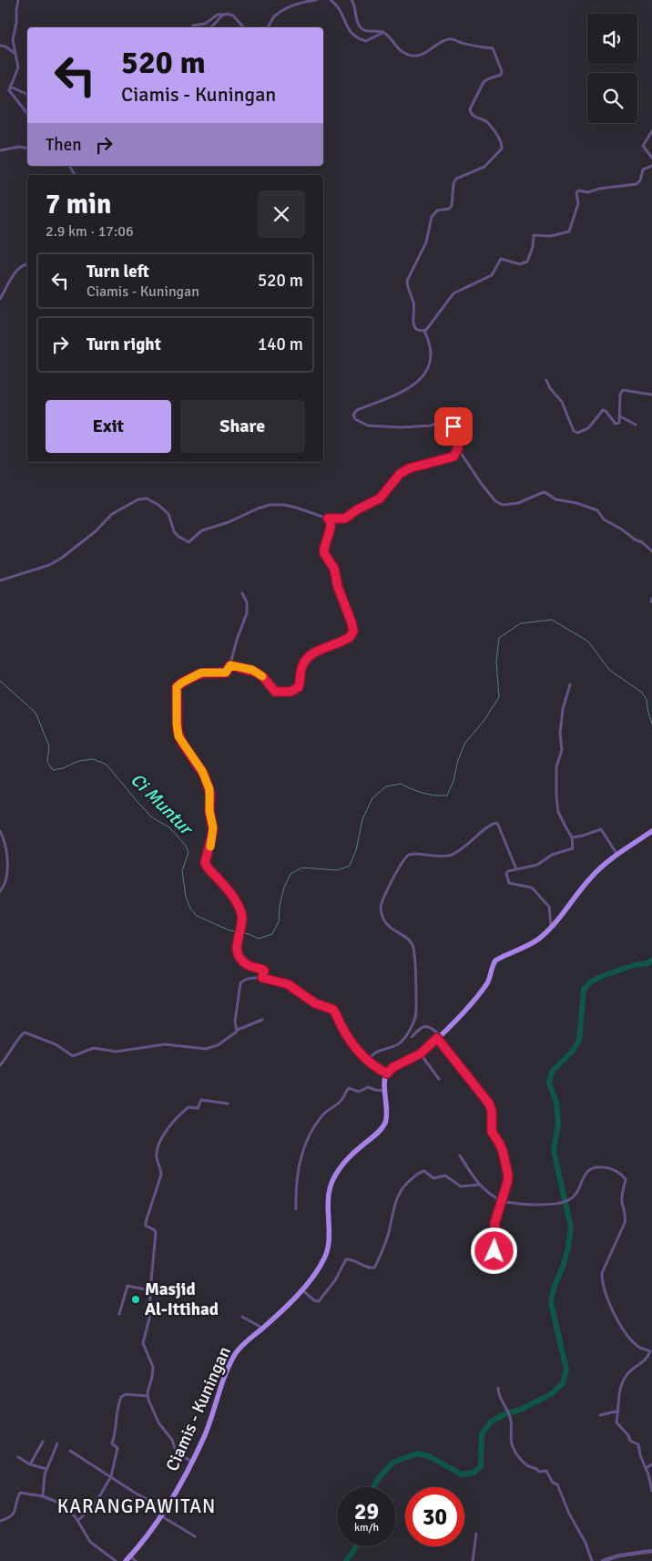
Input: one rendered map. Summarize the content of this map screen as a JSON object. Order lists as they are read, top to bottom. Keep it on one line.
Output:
{"streets":{"highway":["Ciamis - Kuningan"]},"districts":["KARANGPAWITAN"],"water":["Ci Muntur"],"places":["Masjid Al-Ittihad"],"page":{"turn":["520 m","Ciamis - Kuningan"],"then":"Then","heading":["7 min","2.9 km · 17:06"],"list":[{"name":"Turn left","note":"Ciamis - Kuningan","value":"520 m"},{"name":"Turn right","value":"140 m"}],"buttons":["Exit","Share"],"speed":"29 km/h","limit":"30"}}
